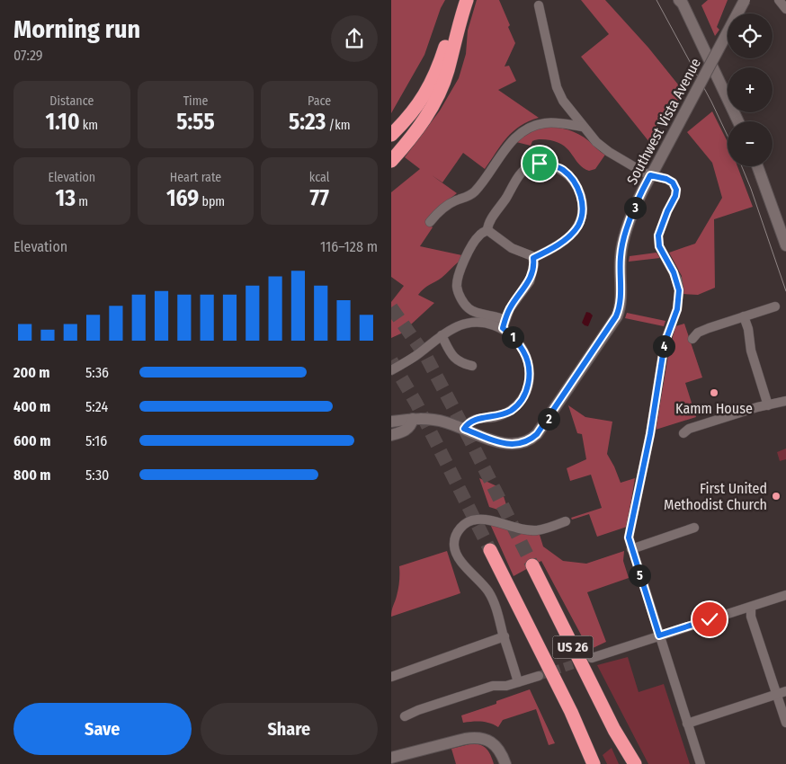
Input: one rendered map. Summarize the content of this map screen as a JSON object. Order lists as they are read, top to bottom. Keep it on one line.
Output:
{"streets":{"highway":["US 26"],"main road":["Southwest Vista Avenue"]},"places":["Kamm House","First United Methodist Church"],"page":{"heading":["Morning run","07:29"],"map_buttons":["+","−"],"stats":[["Distance","1.10 km"],["Time","5:55"],["Pace","5:23 /km"],["Elevation","13 m"],["Heart rate","169 bpm"],["kcal","77"]],"pins":["3","1","4","2","5"],"chart":["Elevation","116–128 m"],"list":[{"name":"200 m","note":"5:36"},{"name":"400 m","note":"5:24"},{"name":"600 m","note":"5:16"},{"name":"800 m","note":"5:30"}],"buttons":["Save","Share"]}}
